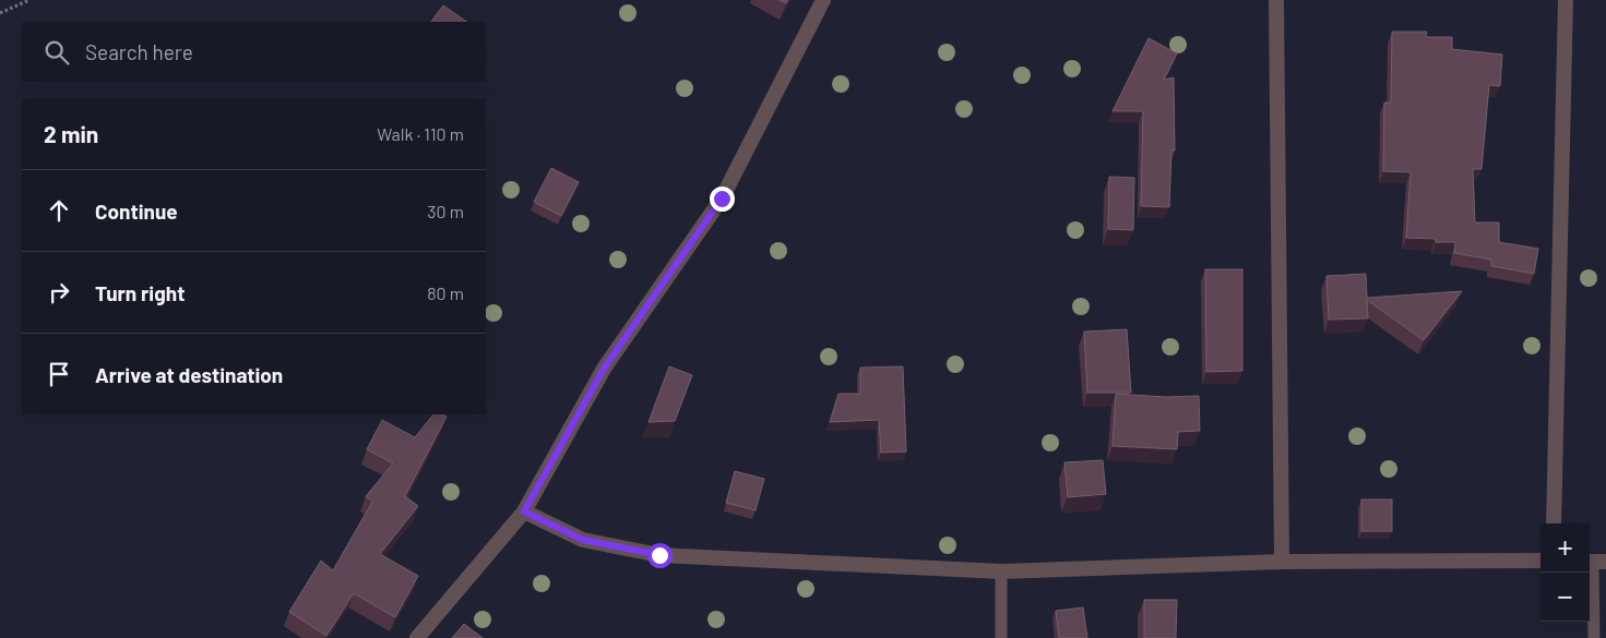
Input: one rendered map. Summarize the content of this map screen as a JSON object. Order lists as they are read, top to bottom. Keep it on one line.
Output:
{"page":{"search":"Search here","heading":["2 min","Walk · 110 m"],"list":[["Continue","30 m"],["Turn right","80 m"],"Arrive at destination"],"map_buttons":["+","−"]}}
